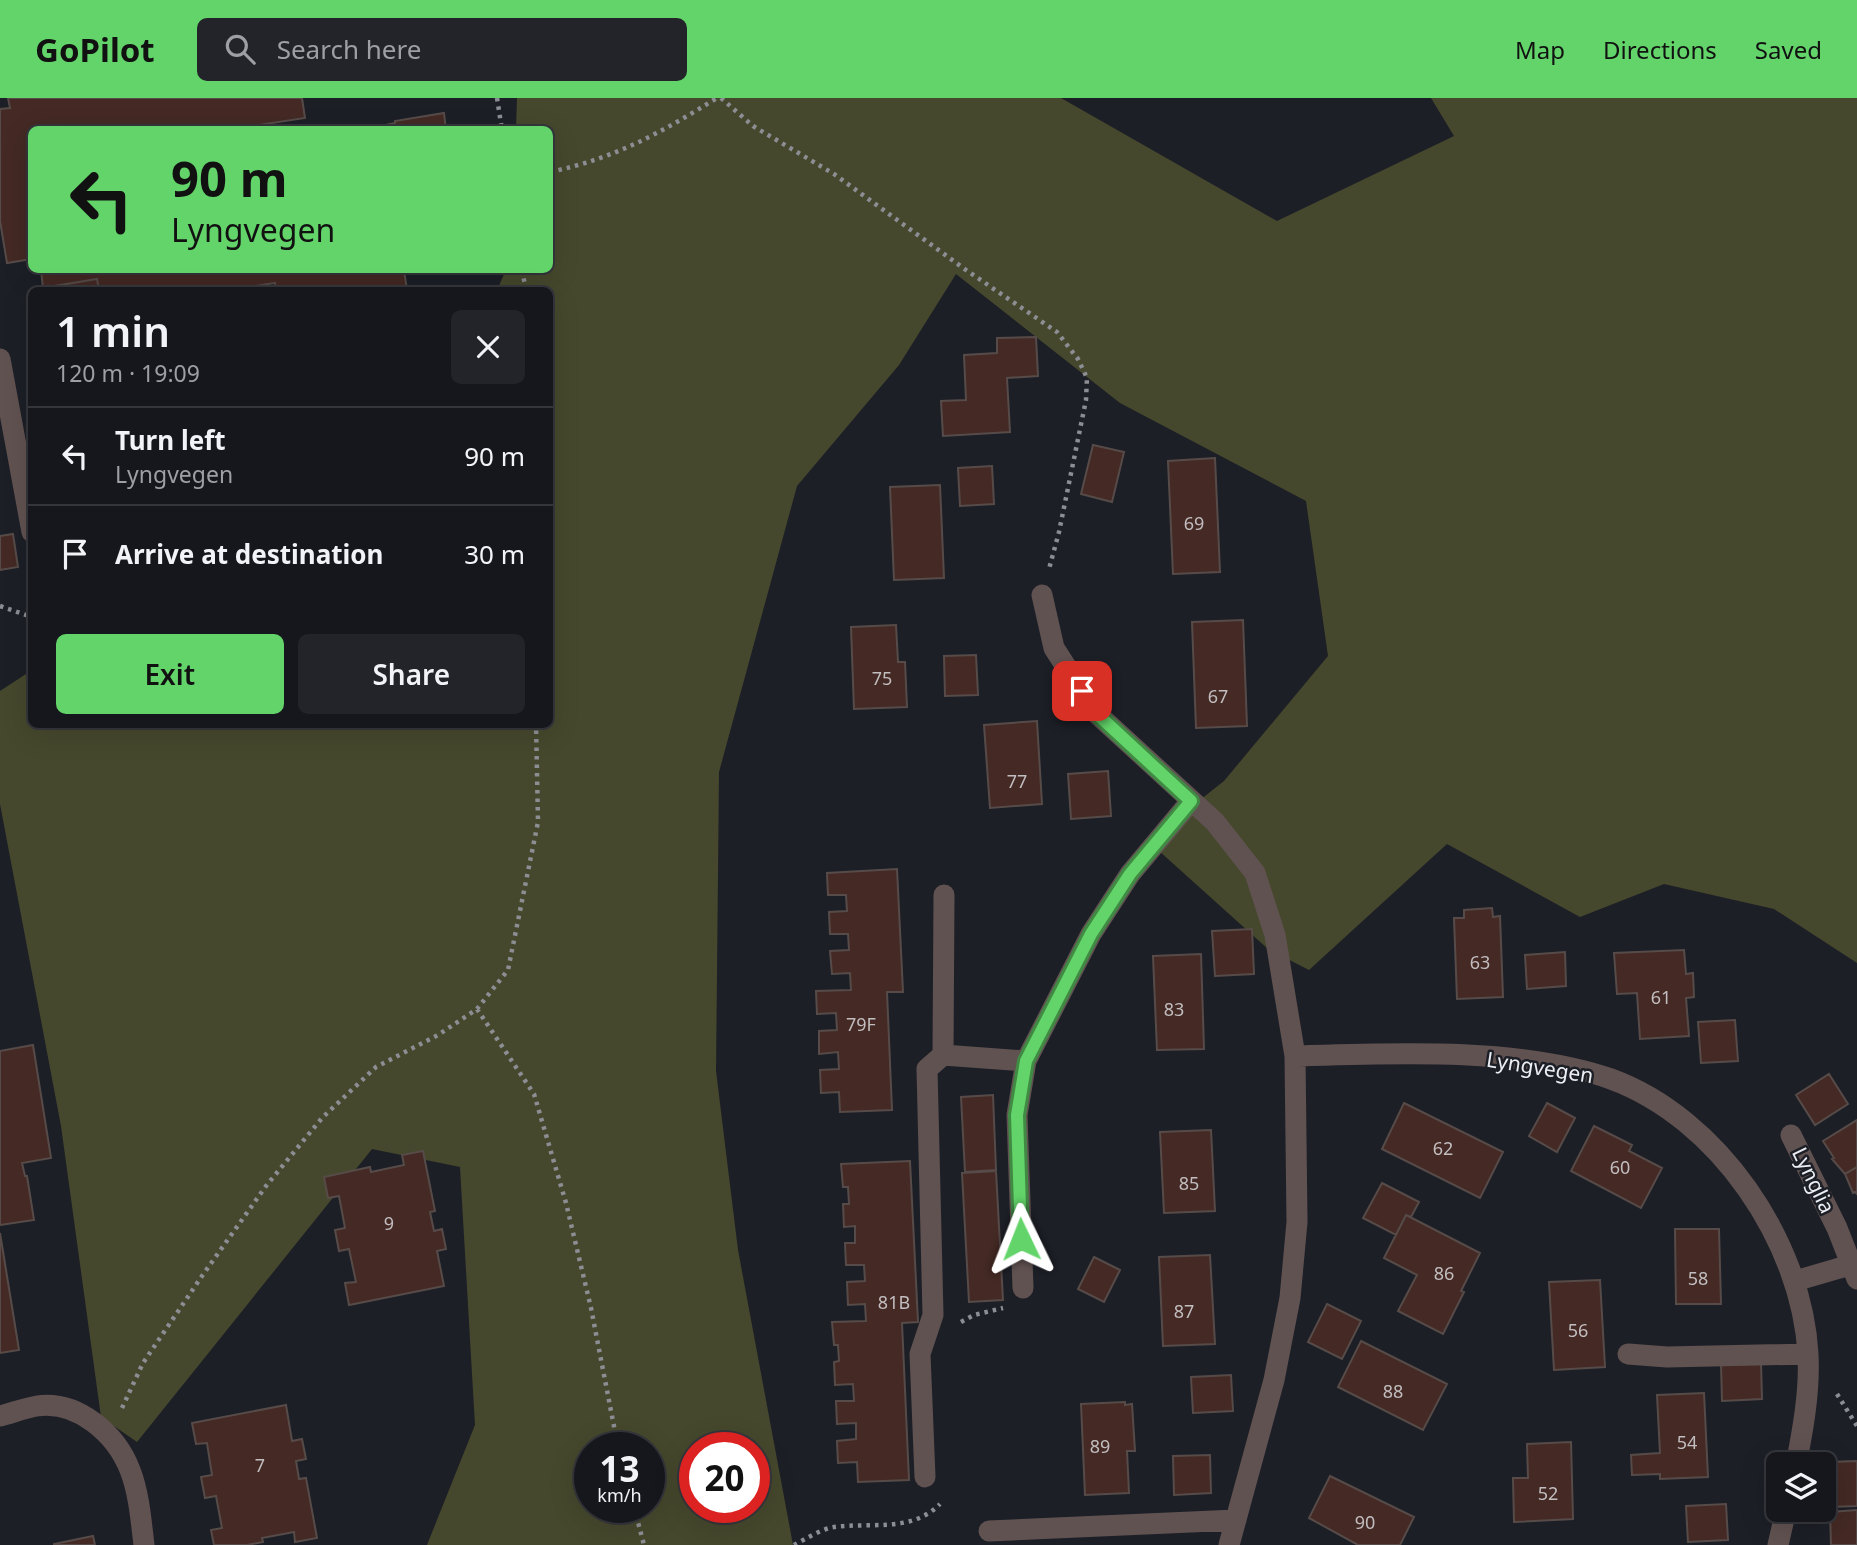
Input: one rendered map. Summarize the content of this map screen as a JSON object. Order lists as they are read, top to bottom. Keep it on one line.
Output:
{"streets":{"street":["Lyngvegen","Lynglia"]},"crossings":[["Lyngvegen","Lynglia"]],"house_numbers":["69","75","67","77","63","61","83","79F","62","60","85","9","86","58","81B","87","56","88","54","89","7","52","90"],"page":{"header":"GoPilot","search":"Search here","nav":["Map","Directions","Saved"],"turn":["90 m","Lyngvegen"],"heading":["1 min","120 m · 19:09"],"list":[{"name":"Turn left","note":"Lyngvegen","value":"90 m"},{"name":"Arrive at destination","value":"30 m"}],"buttons":["Exit","Share"],"speed":"13 km/h","limit":"20"}}
